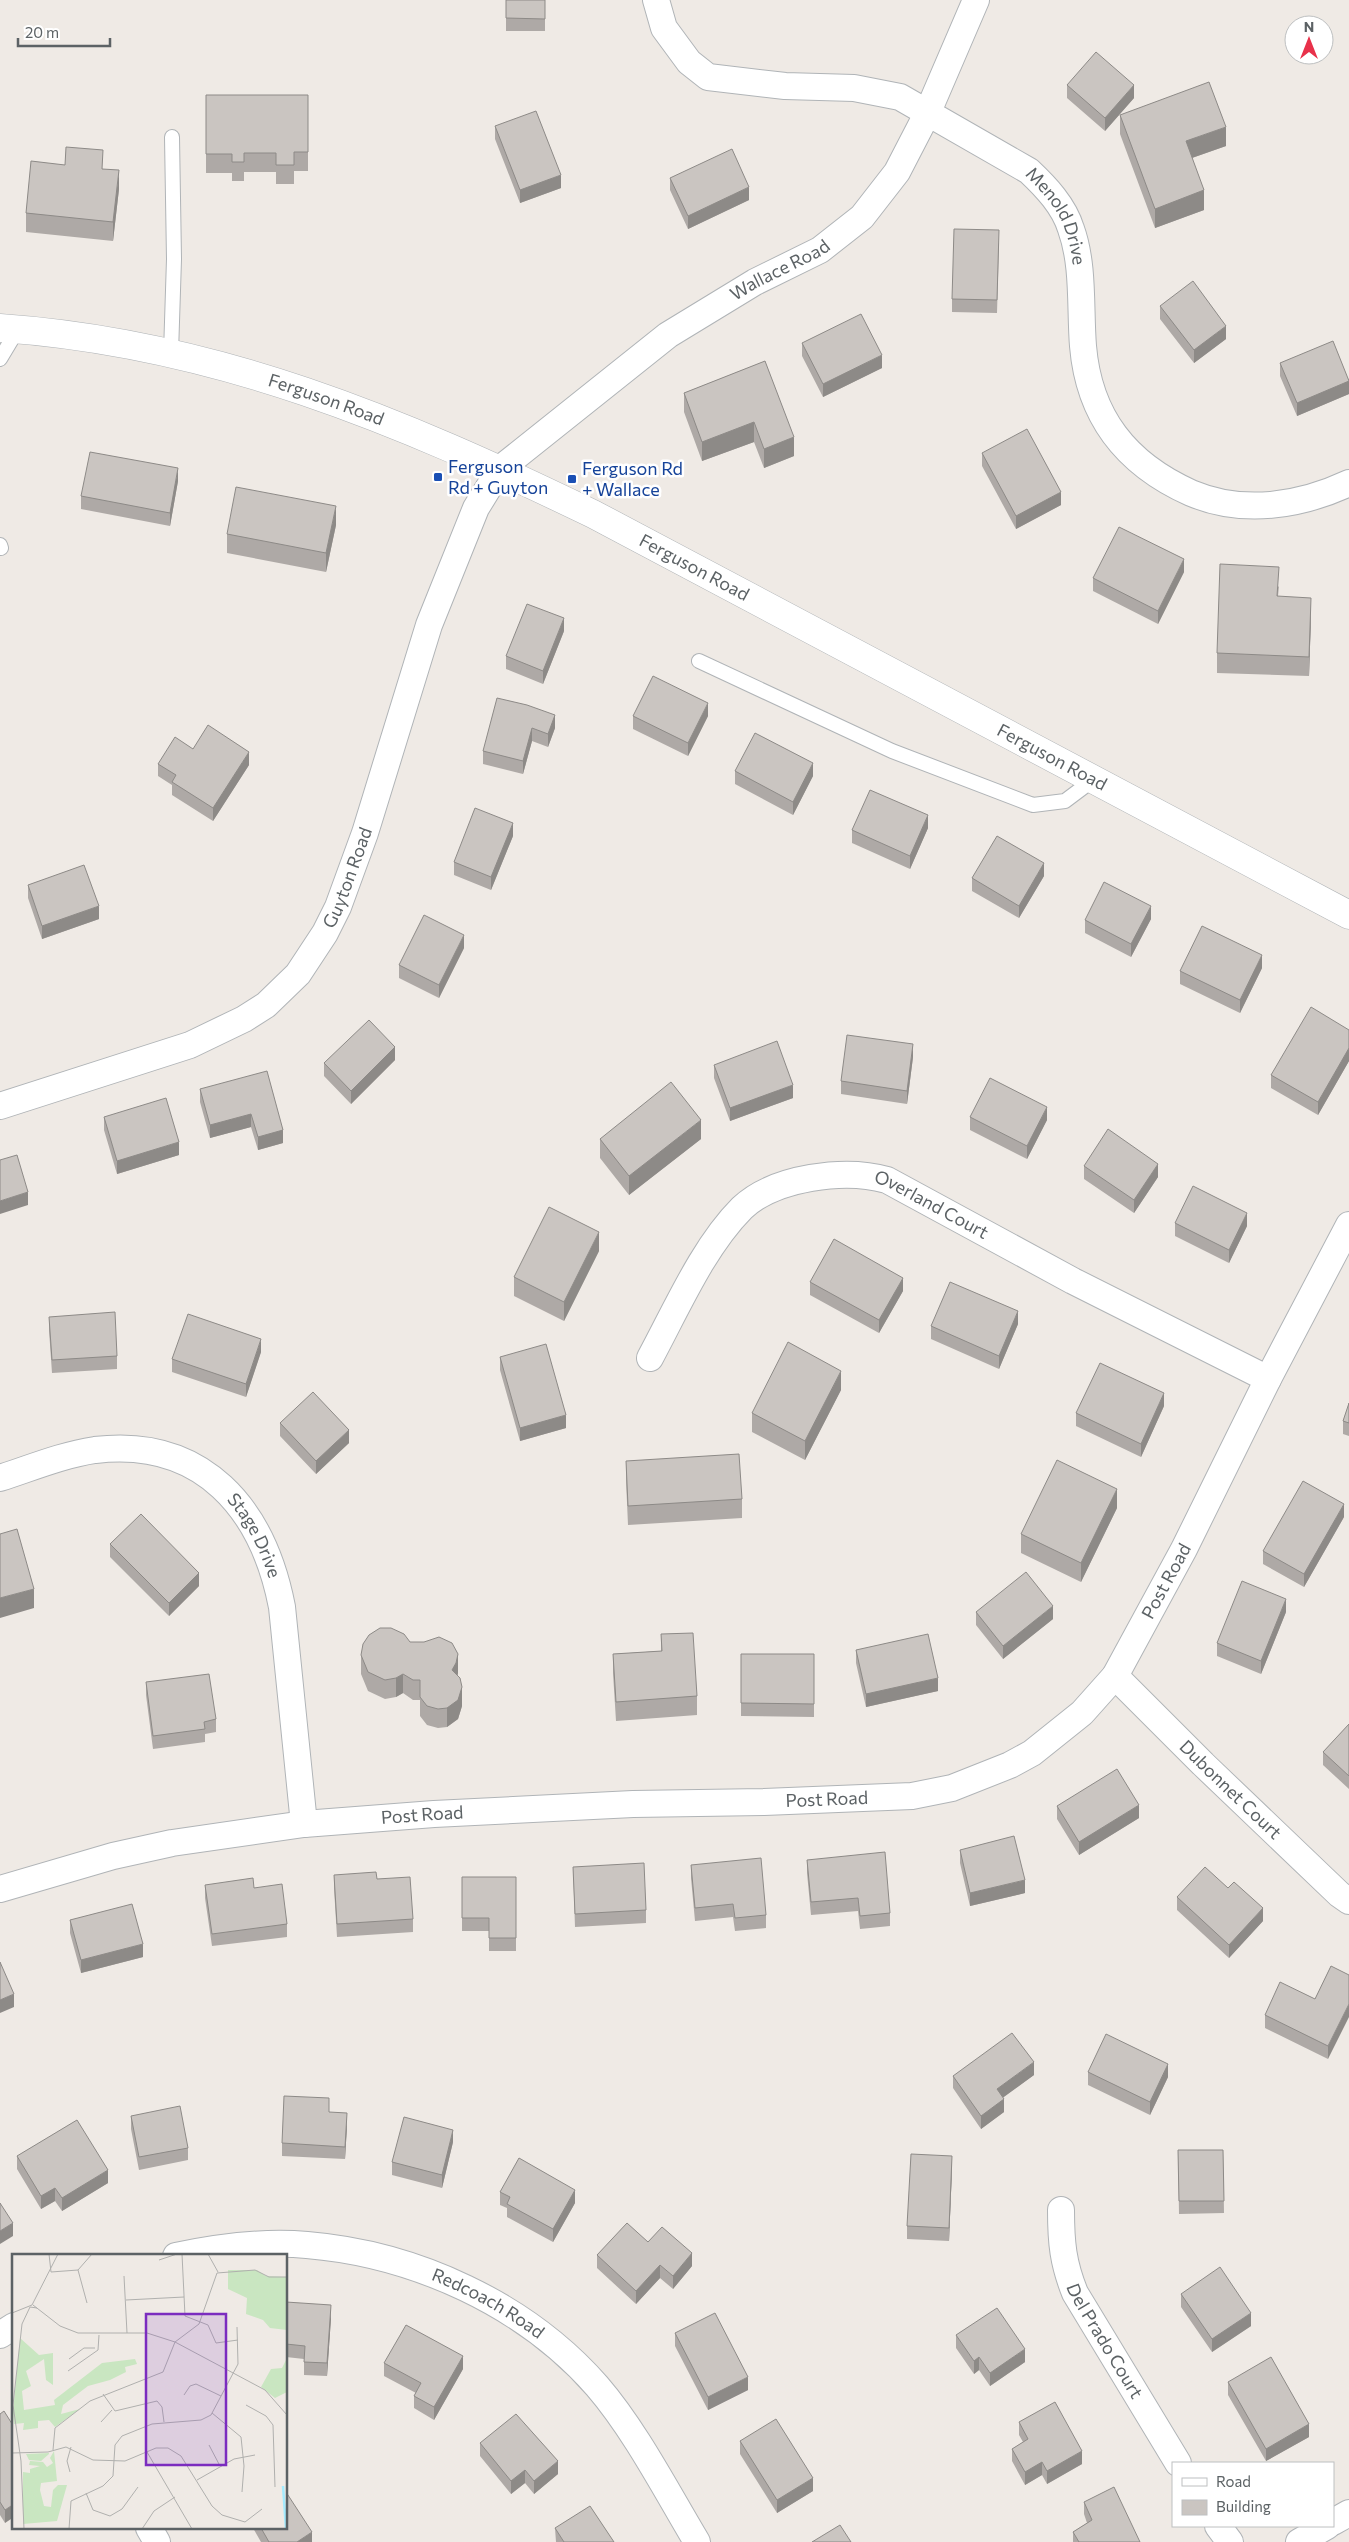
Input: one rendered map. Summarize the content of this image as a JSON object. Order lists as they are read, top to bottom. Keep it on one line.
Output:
{"streets":{"street":["Menold Drive","Wallace Road","Ferguson Road","Guyton Road","Overland Court","Stage Drive","Post Road","Dubonnet Court","Redcoach Road","Del Prado Court"]},"crossings":[["Menold Drive","Wallace Road"],["Wallace Road","Ferguson Road"],["Wallace Road","Guyton Road"],["Ferguson Road","Guyton Road"],["Overland Court","Post Road"],["Stage Drive","Post Road"],["Post Road","Dubonnet Court"]],"places":{"transit":["Ferguson Rd + Guyton","Ferguson Rd + Wallace"]},"legend":["Road","Building"],"scale_bar":"20 m","north":"top"}
